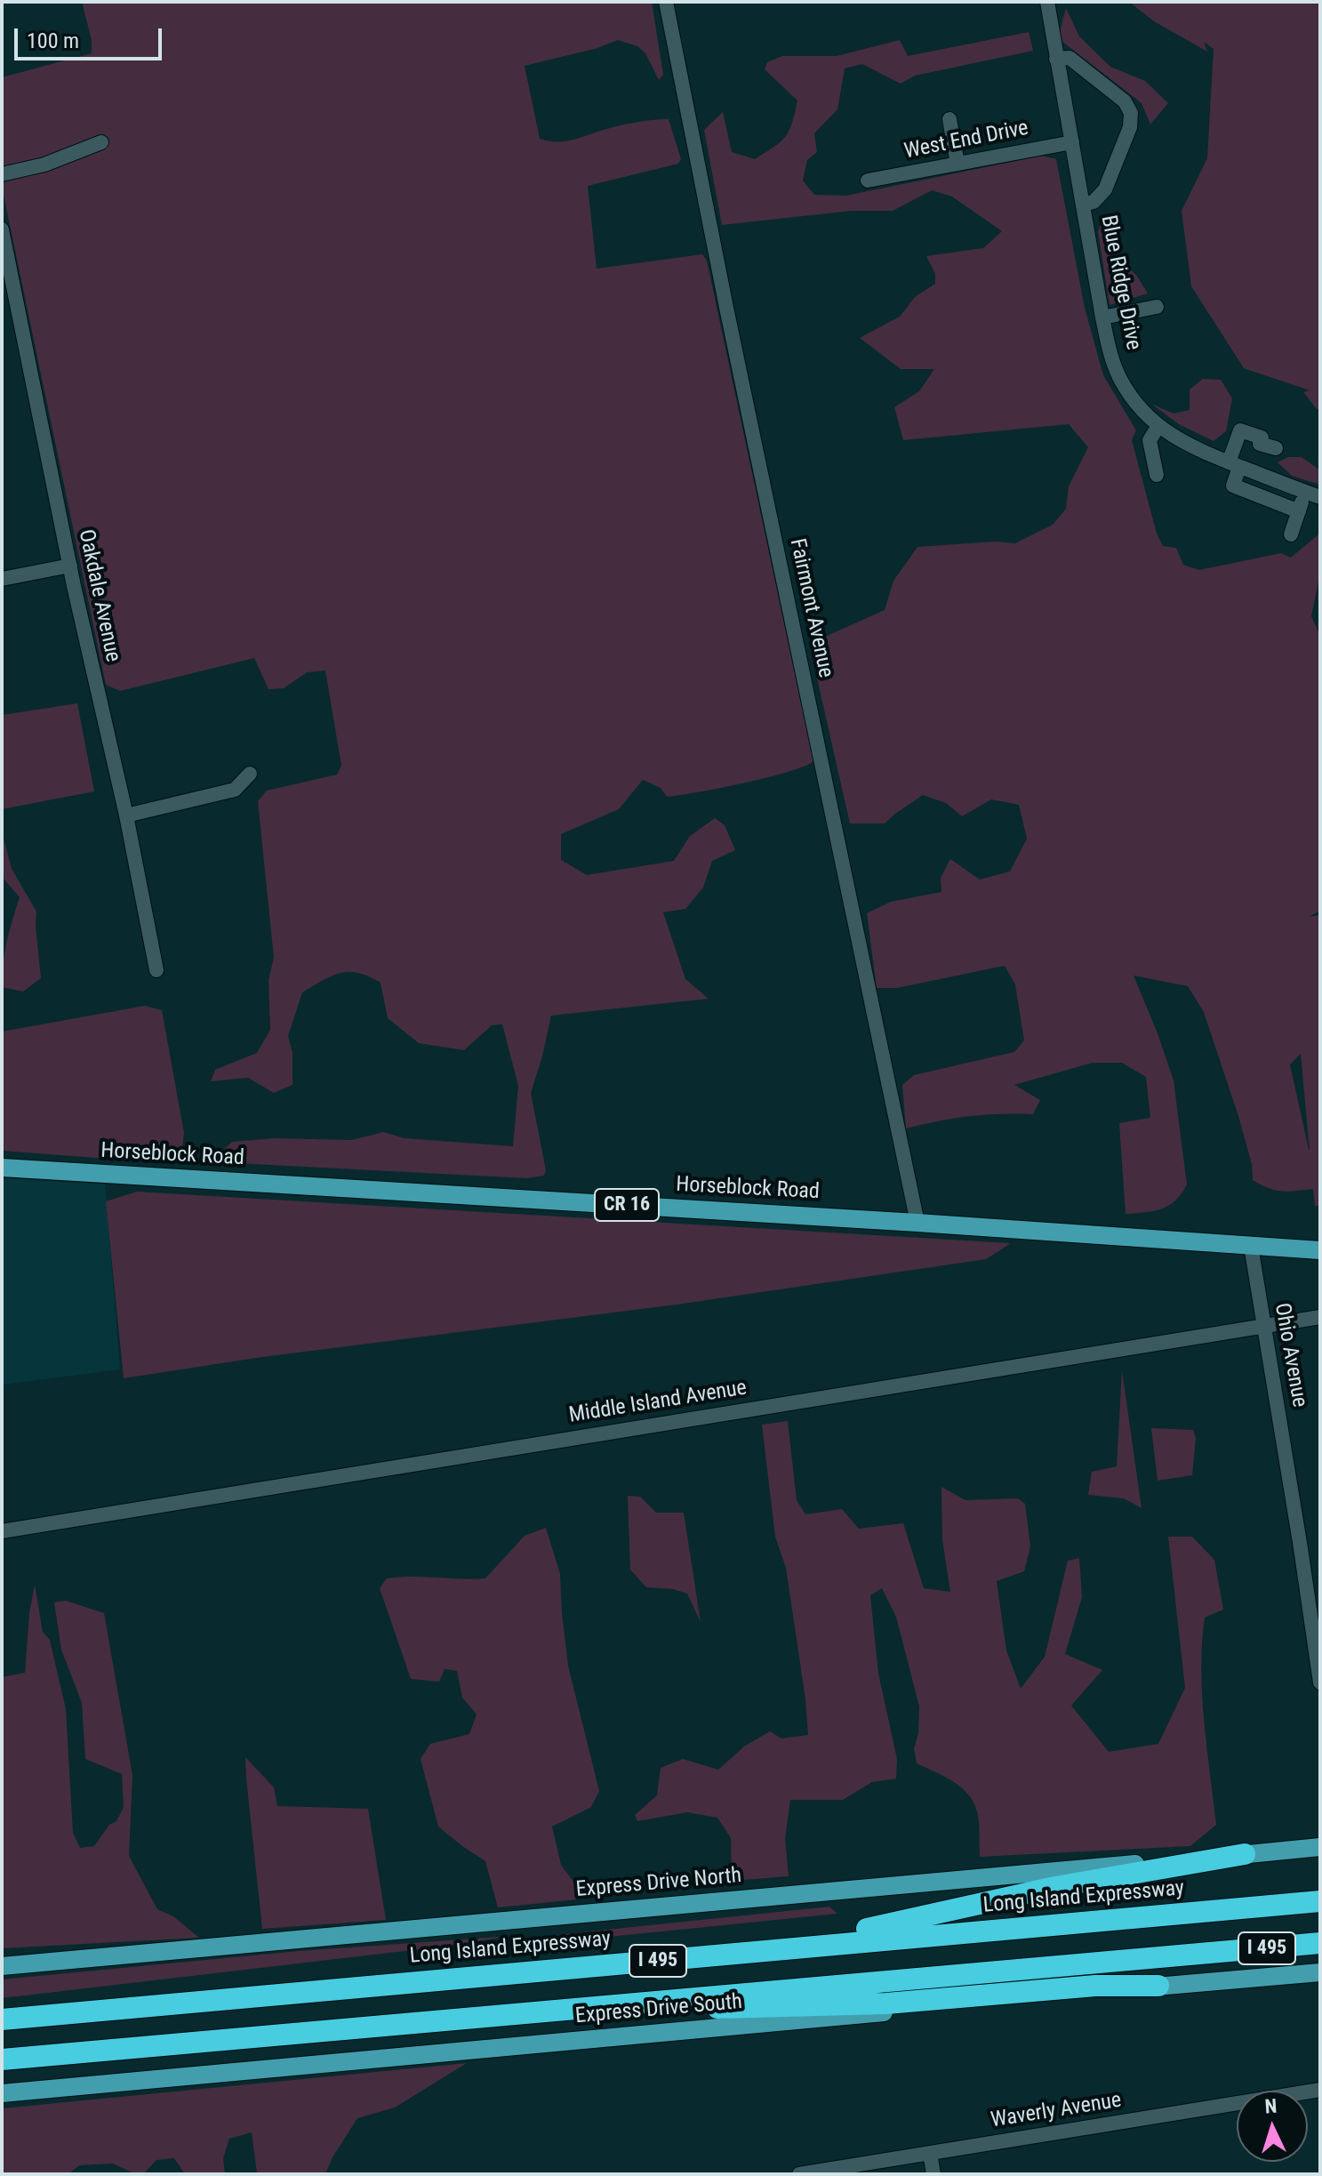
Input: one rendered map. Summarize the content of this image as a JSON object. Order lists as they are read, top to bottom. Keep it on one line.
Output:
{"streets":{"highway":["Long Island Expressway","I 495"],"main road":["Horseblock Road","CR 16","Express Drive North","Express Drive South"],"street":["West End Drive","Blue Ridge Drive","Oakdale Avenue","Fairmont Avenue","Ohio Avenue","Middle Island Avenue","Waverly Avenue"]},"crossings":[["West End Drive","Blue Ridge Drive"],["Fairmont Avenue","Horseblock Road"],["Horseblock Road","Ohio Avenue"],["Ohio Avenue","Middle Island Avenue"]],"scale_bar":"100 m","north":"top"}
